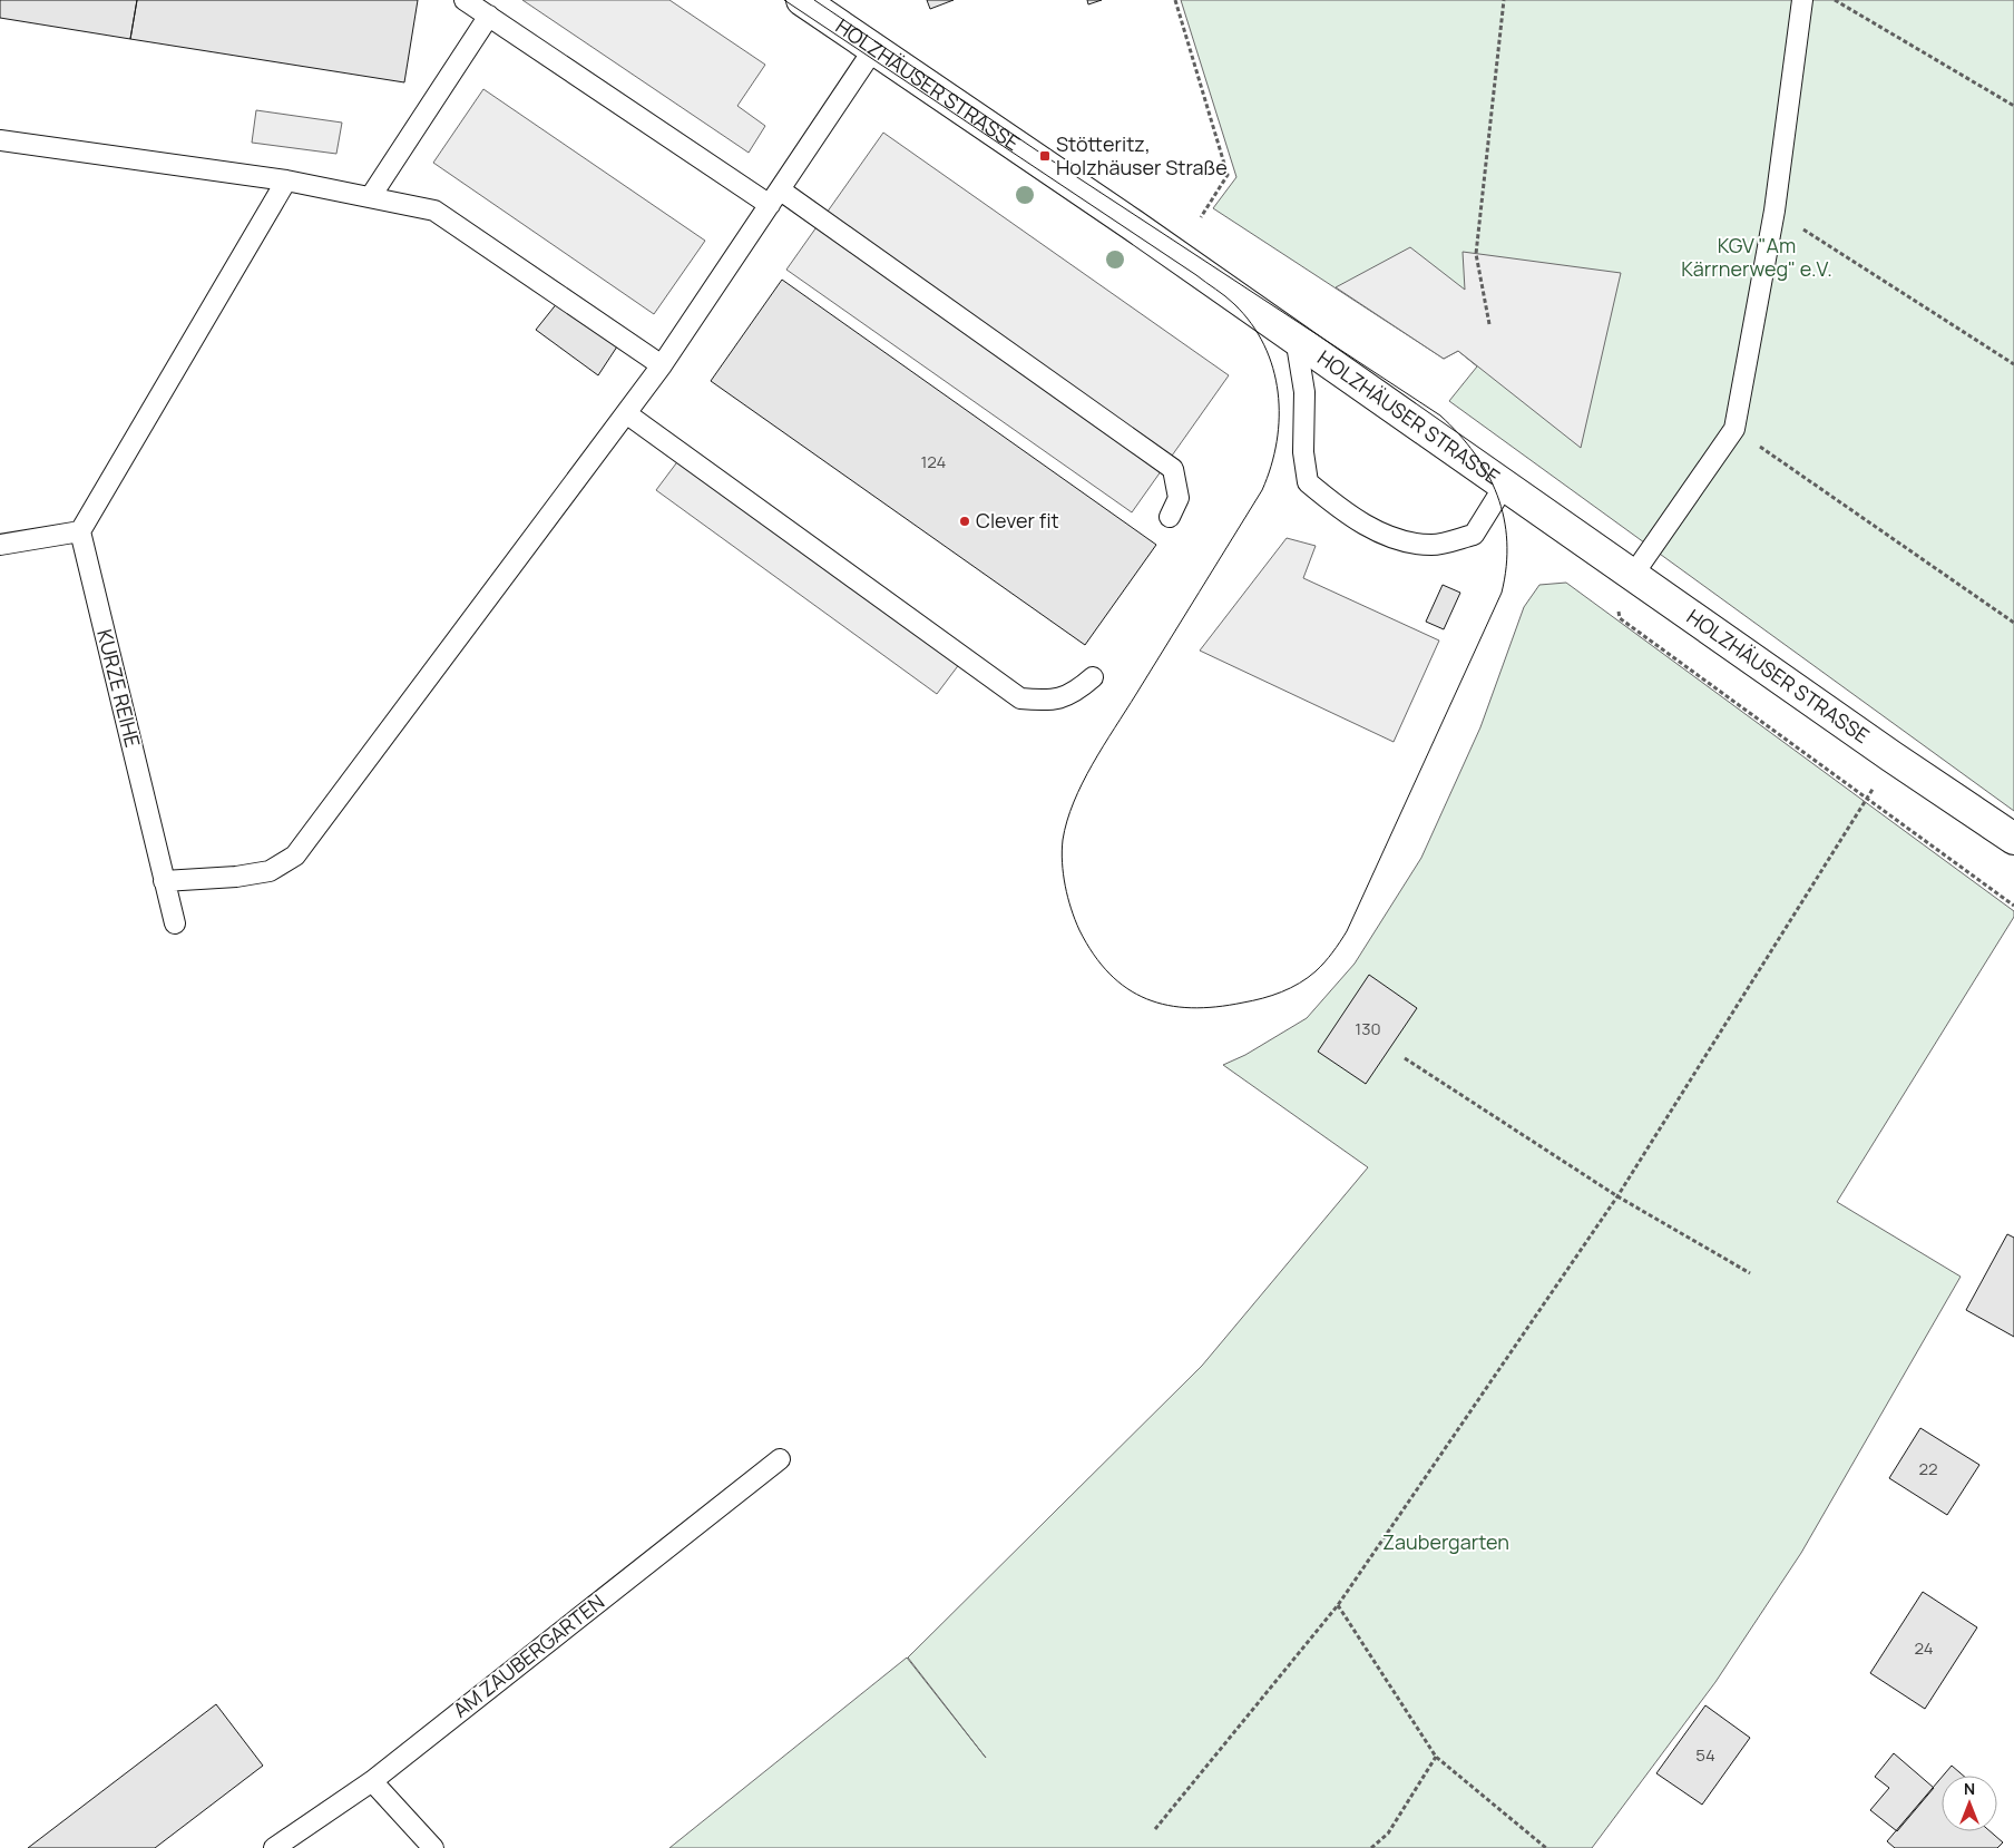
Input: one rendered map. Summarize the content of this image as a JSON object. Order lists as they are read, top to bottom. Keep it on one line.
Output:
{"streets":{"main road":["HOLZHÄUSER STRASSE"],"lane":["KURZE REIHE","AM ZAUBERGARTEN"]},"parks":["KGV \"Am Kärrnerweg\" e.V.","Zaubergarten"],"places":{"transit":["Stötteritz, Holzhäuser Straße"],"other":["Clever fit"]},"house_numbers":["124","130","22","24","54"],"north":"top"}
